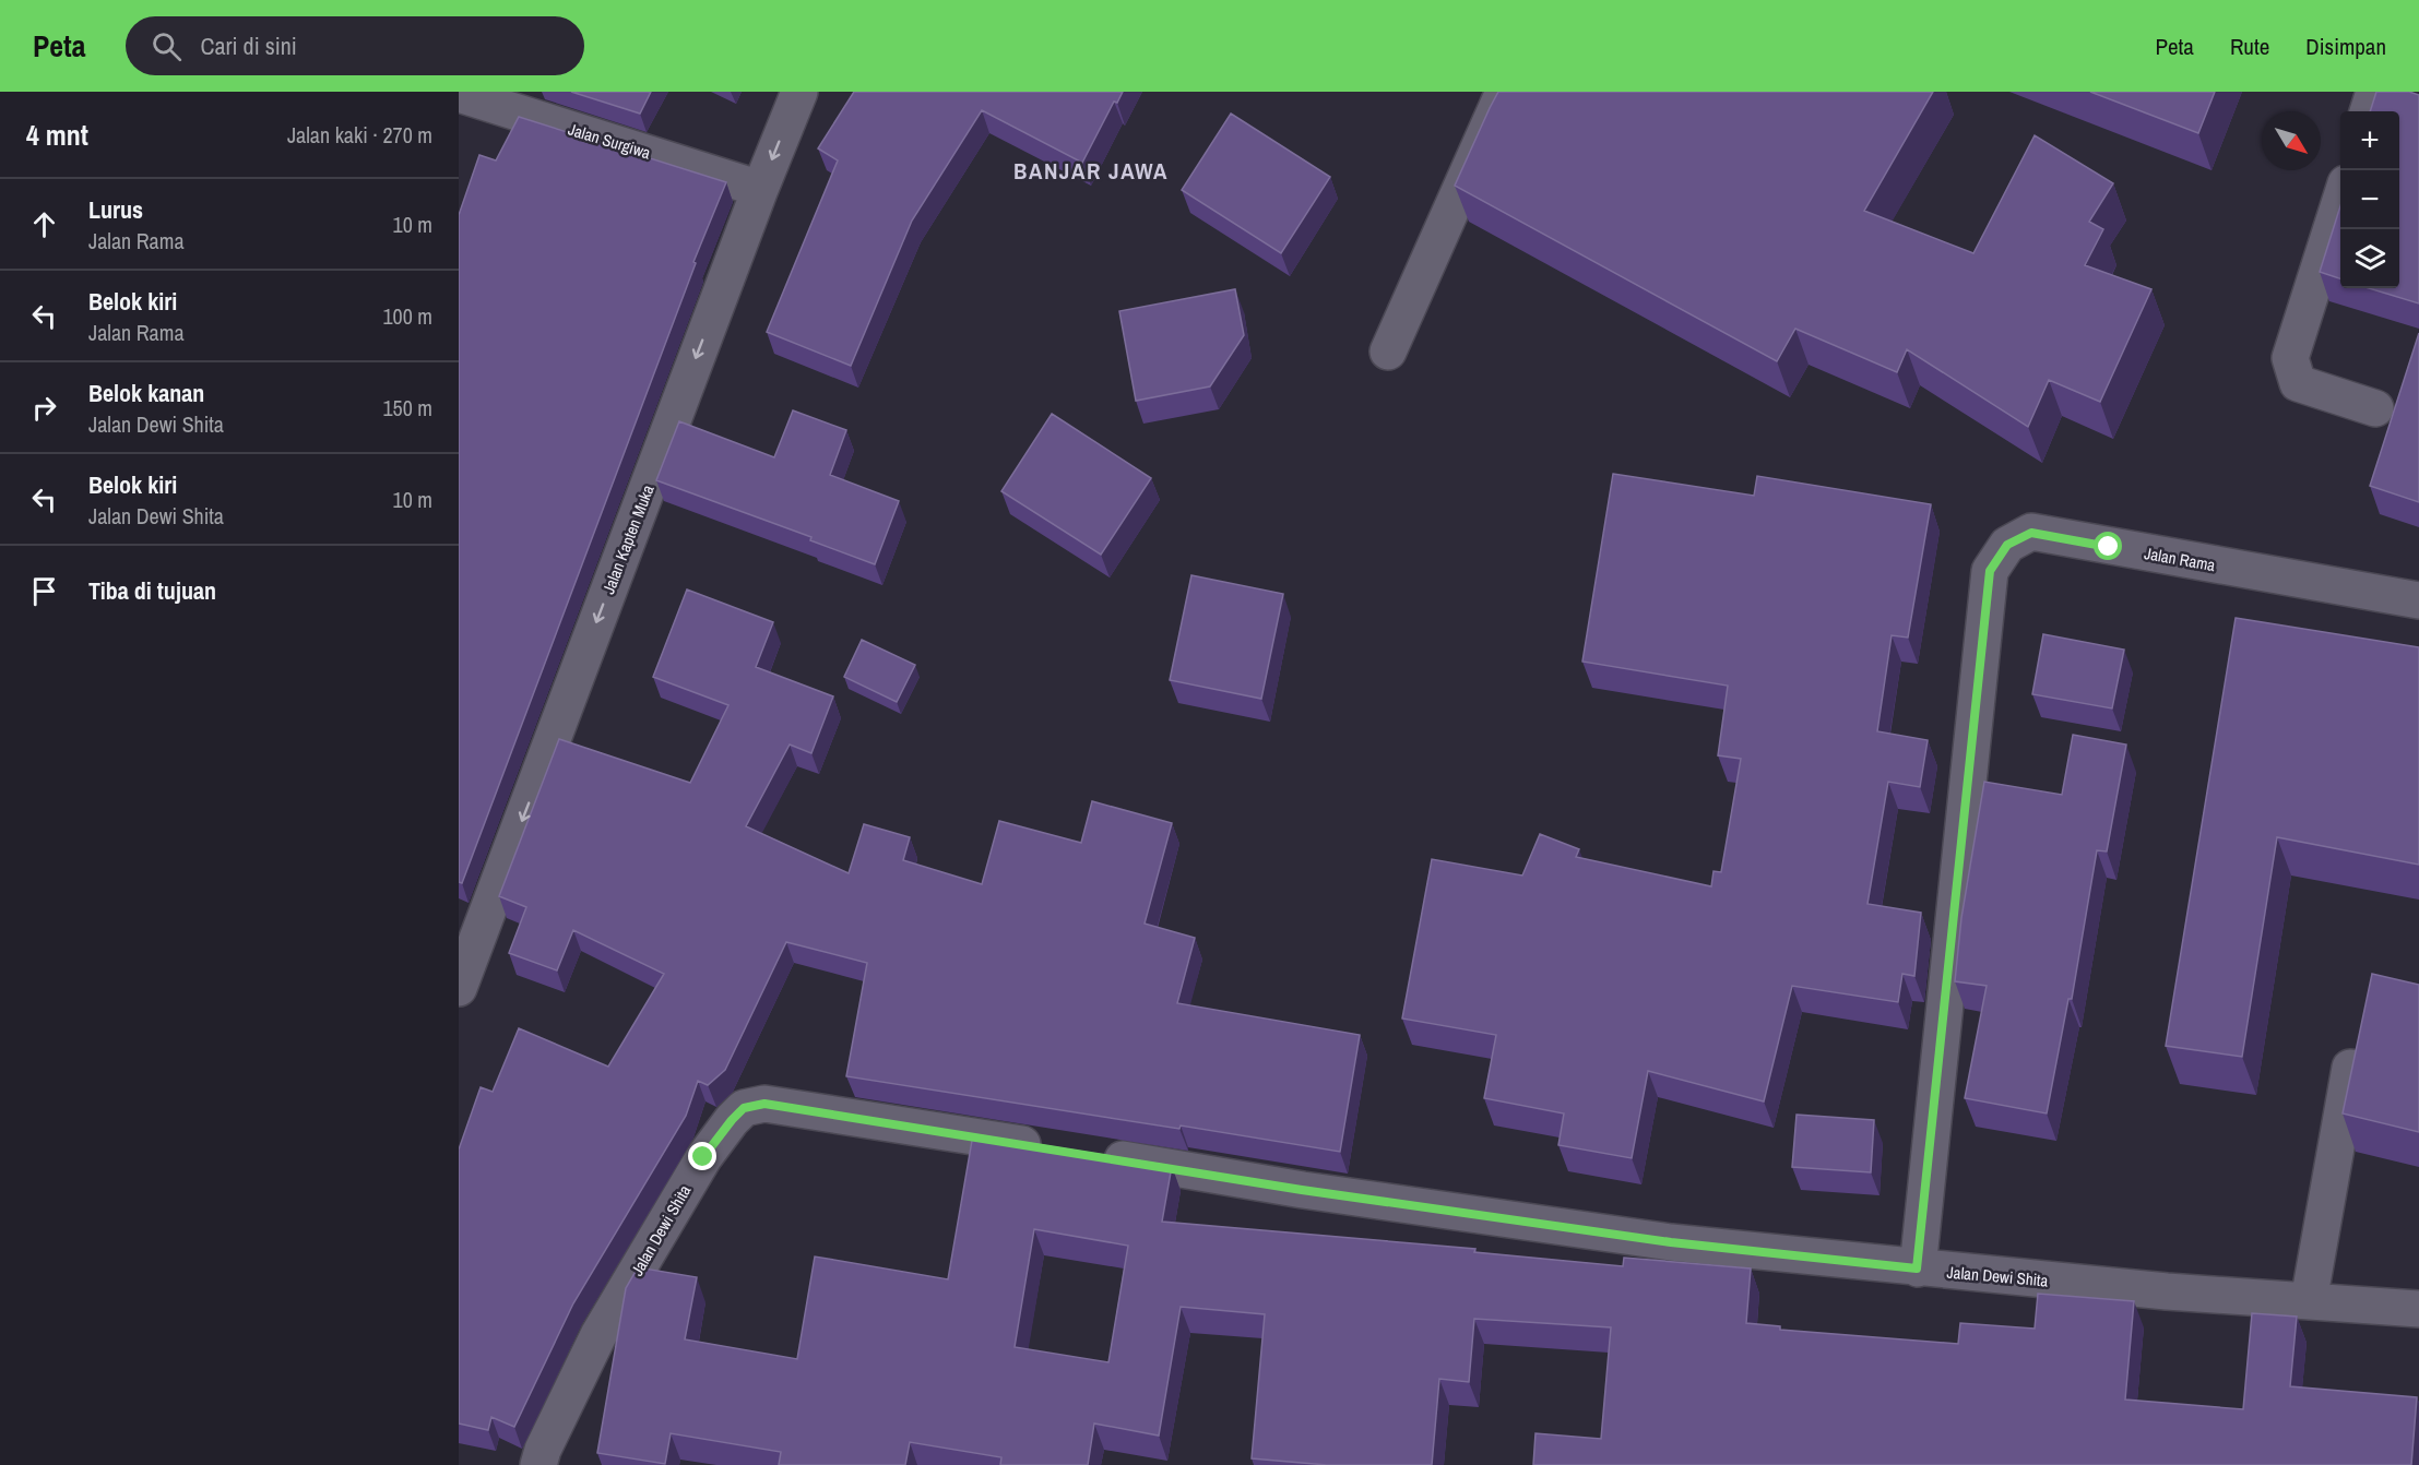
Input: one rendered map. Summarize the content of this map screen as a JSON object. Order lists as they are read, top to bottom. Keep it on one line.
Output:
{"streets":{"street":["Jalan Surgiwa","Jalan Kapten Muka","Jalan Rama","Jalan Dewi Shita"]},"crossings":[["Jalan Surgiwa","Jalan Kapten Muka"],["Jalan Rama","Jalan Dewi Shita"]],"one_way":["Jalan Kapten Muka"],"districts":["BANJAR JAWA"],"north":"bottom right","page":{"header":"Peta","search":"Cari di sini","nav":["Peta","Rute","Disimpan"],"heading":["4 mnt","Jalan kaki · 270 m"],"map_buttons":["+","−"],"list":[["Lurus","Jalan Rama","10 m"],["Belok kiri","Jalan Rama","100 m"],["Belok kanan","Jalan Dewi Shita","150 m"],["Belok kiri","Jalan Dewi Shita","10 m"],"Tiba di tujuan"]}}
